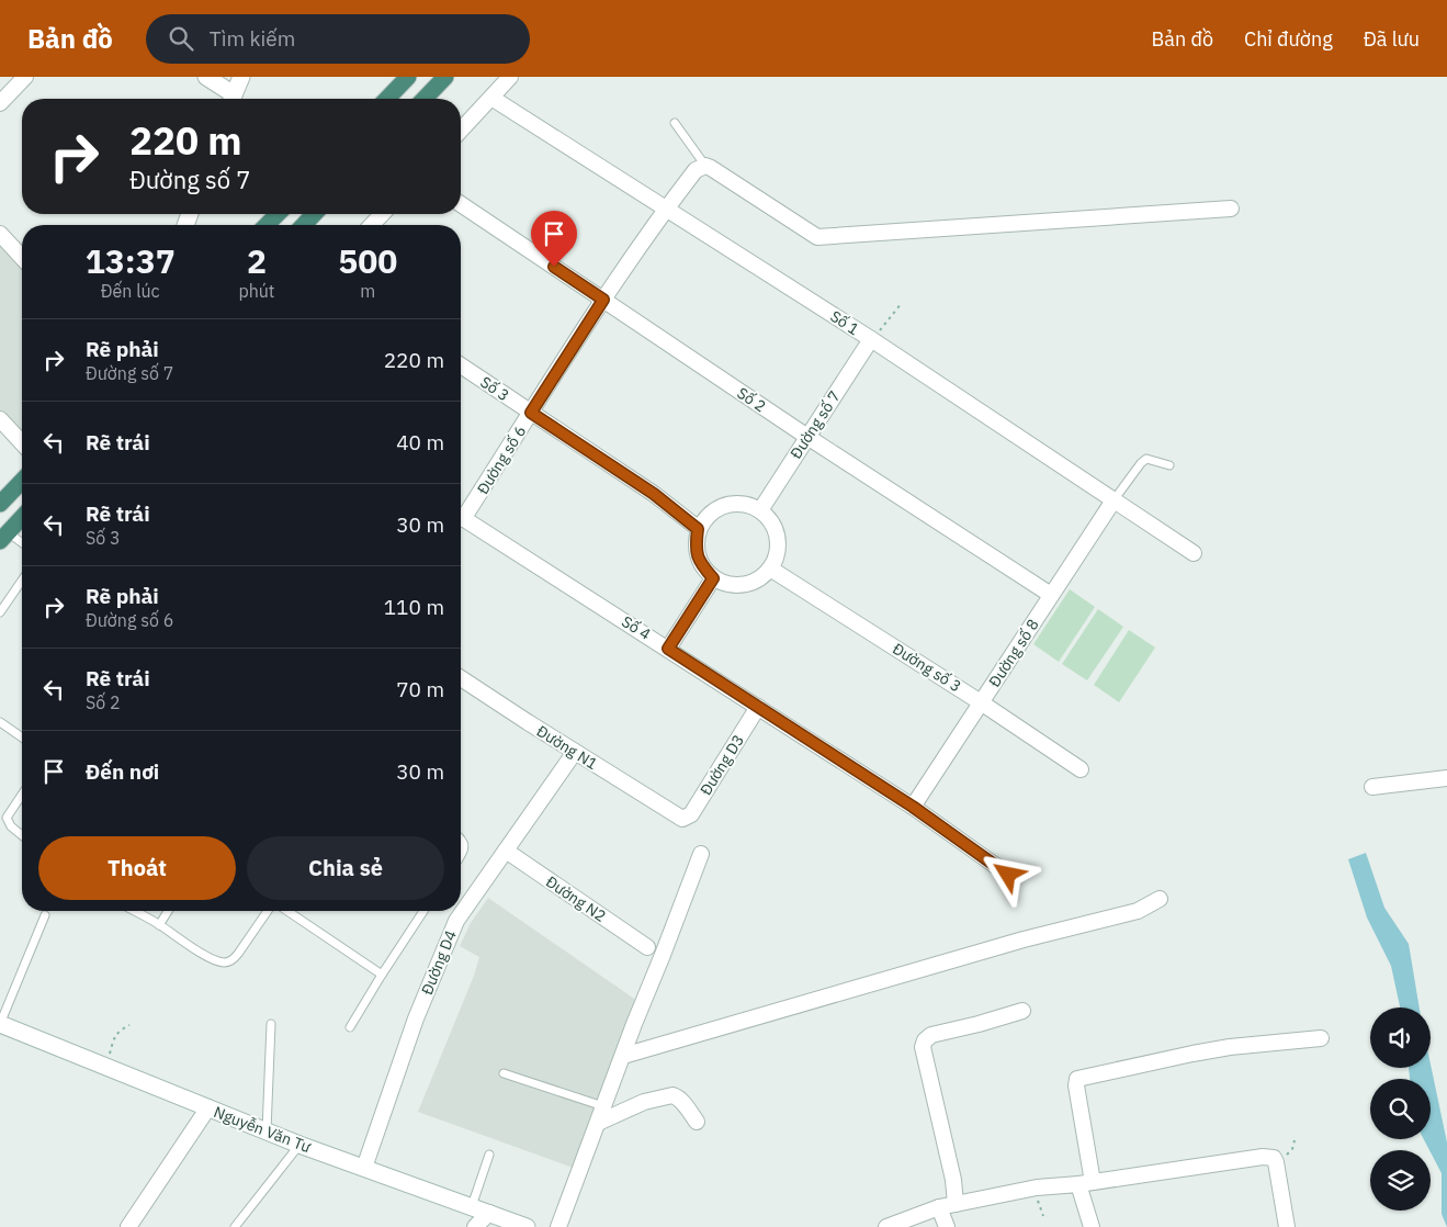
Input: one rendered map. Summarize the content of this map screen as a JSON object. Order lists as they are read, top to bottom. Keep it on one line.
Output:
{"streets":{"main road":["Nguyễn Văn Tư"],"street":["Số 1","Số 3","Số 2","Đường số 7","Đường số 6","Số 4","Đường số 8","Đường số 3","Đường N1","Đường D3","Đường N2","Đường D4"]},"crossings":[["Số 1","Đường số 7"],["Số 1","Đường số 6"],["Số 1","Đường số 8"],["Số 3","Đường số 7"],["Số 3","Đường số 6"],["Số 3","Đường số 3"],["Số 2","Đường số 7"],["Số 2","Đường số 6"],["Số 2","Đường số 8"],["Đường số 7","Đường số 3"],["Số 4","Đường số 8"],["Số 4","Đường D3"],["Đường số 8","Đường số 3"],["Đường N1","Đường D3"],["Đường N1","Đường D4"],["Đường N2","Đường D4"],["Đường D4","Nguyễn Văn Tư"]],"page":{"header":"Bản đồ","search":"Tìm kiếm","nav":["Bản đồ","Chỉ đường","Đã lưu"],"turn":["220 m","Đường số 7"],"eta":["13:37","Đến lúc","2","phút","500","m"],"list":[{"name":"Rẽ phải","note":"Đường số 7","value":"220 m"},{"name":"Rẽ trái","value":"40 m"},{"name":"Rẽ trái","note":"Số 3","value":"30 m"},{"name":"Rẽ phải","note":"Đường số 6","value":"110 m"},{"name":"Rẽ trái","note":"Số 2","value":"70 m"},{"name":"Đến nơi","value":"30 m"}],"buttons":["Thoát","Chia sẻ"]}}
